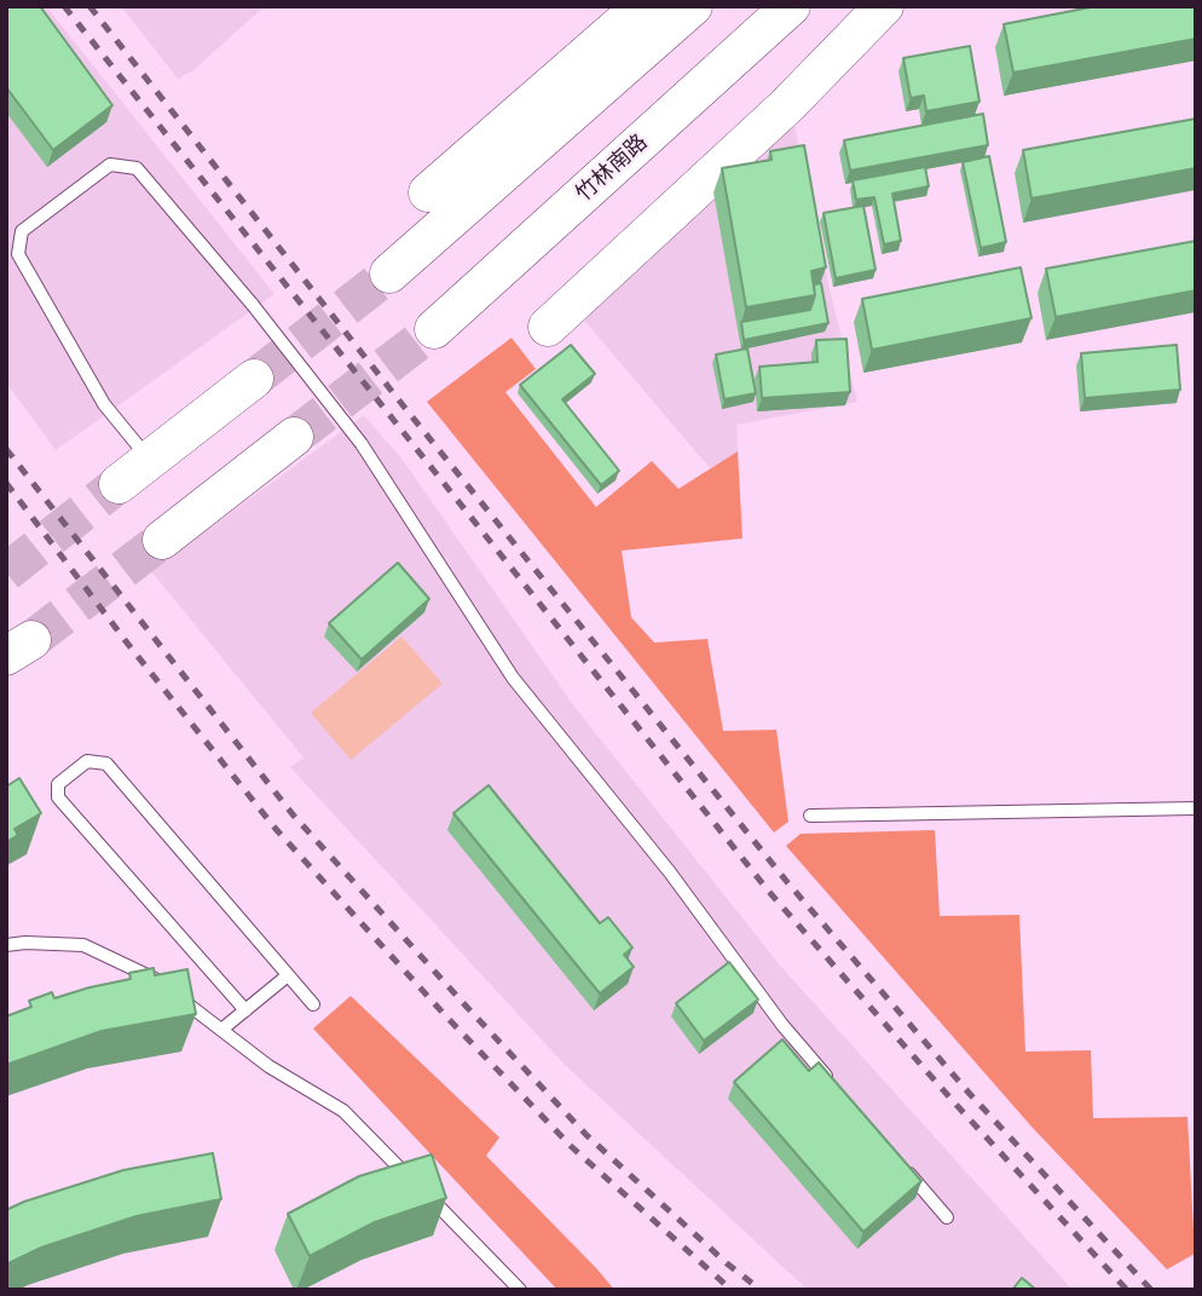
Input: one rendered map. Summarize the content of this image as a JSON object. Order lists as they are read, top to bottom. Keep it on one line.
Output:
{"streets":{"main road":["竹林南路"]}}
